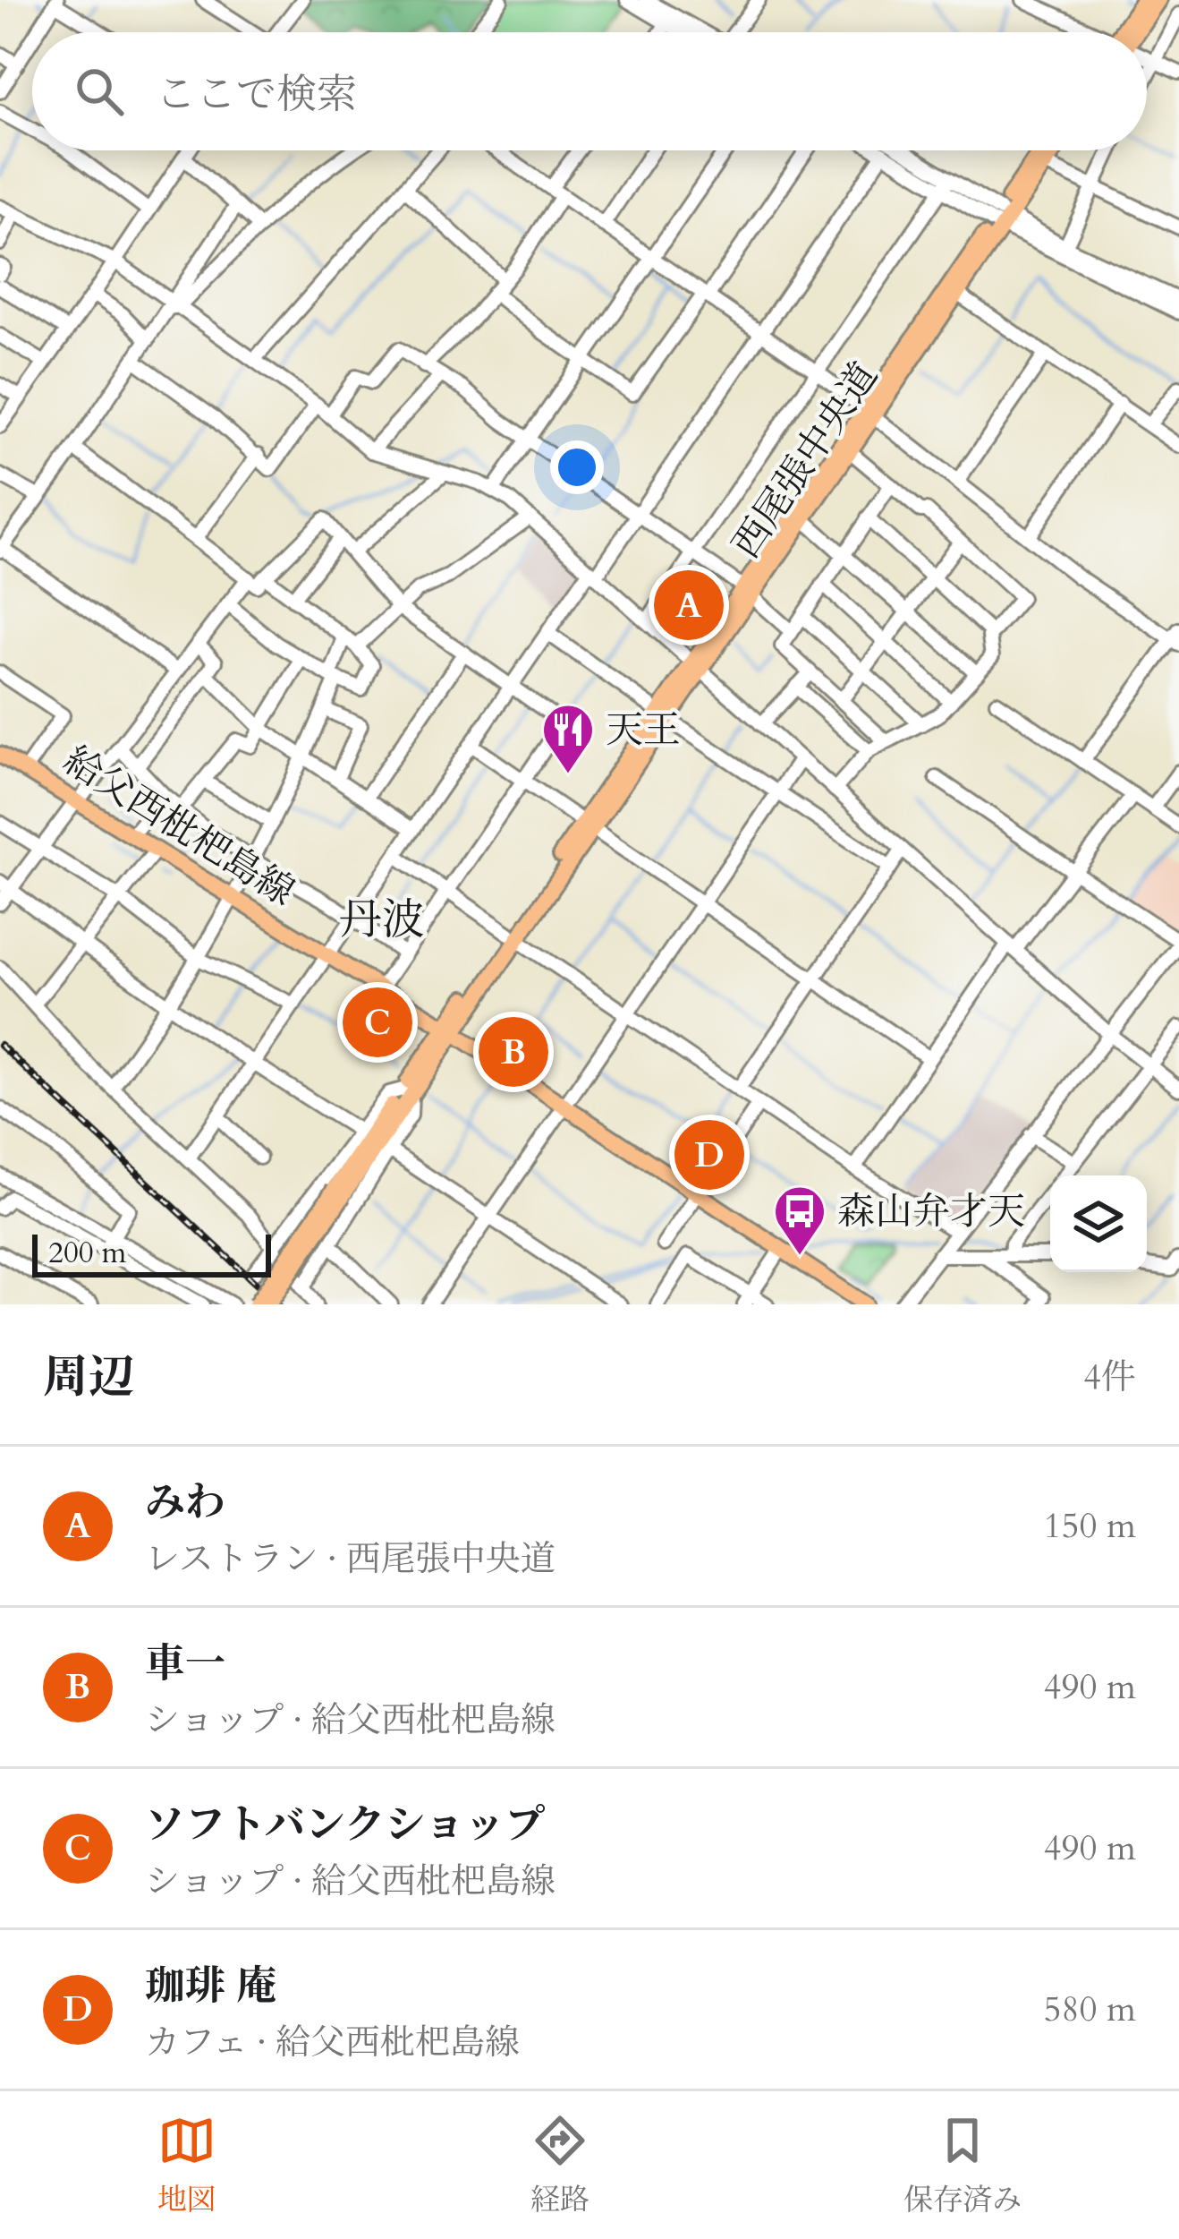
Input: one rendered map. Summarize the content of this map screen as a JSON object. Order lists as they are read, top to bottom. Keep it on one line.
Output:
{"streets":{"main road":["西尾張中央道","給父西枇杷島線"]},"crossings":[["西尾張中央道","給父西枇杷島線"]],"districts":["丹波"],"places":{"restaurant":["天王"],"bus stop":["森山弁才天"]},"scale_bar":"200 m","page":{"search":"ここで検索","pins":["A","C","B","D"],"scale":"200 m","heading":["周辺","4件"],"list":[{"mark":"A","name":"みわ","note":"レストラン · 西尾張中央道","value":"150 m"},{"mark":"B","name":"車一","note":"ショップ · 給父西枇杷島線","value":"490 m"},{"mark":"C","name":"ソフトバンクショップ","note":"ショップ · 給父西枇杷島線","value":"490 m"},{"mark":"D","name":"珈琲 庵","note":"カフェ · 給父西枇杷島線","value":"580 m"}],"nav":["地図","経路","保存済み"]}}
